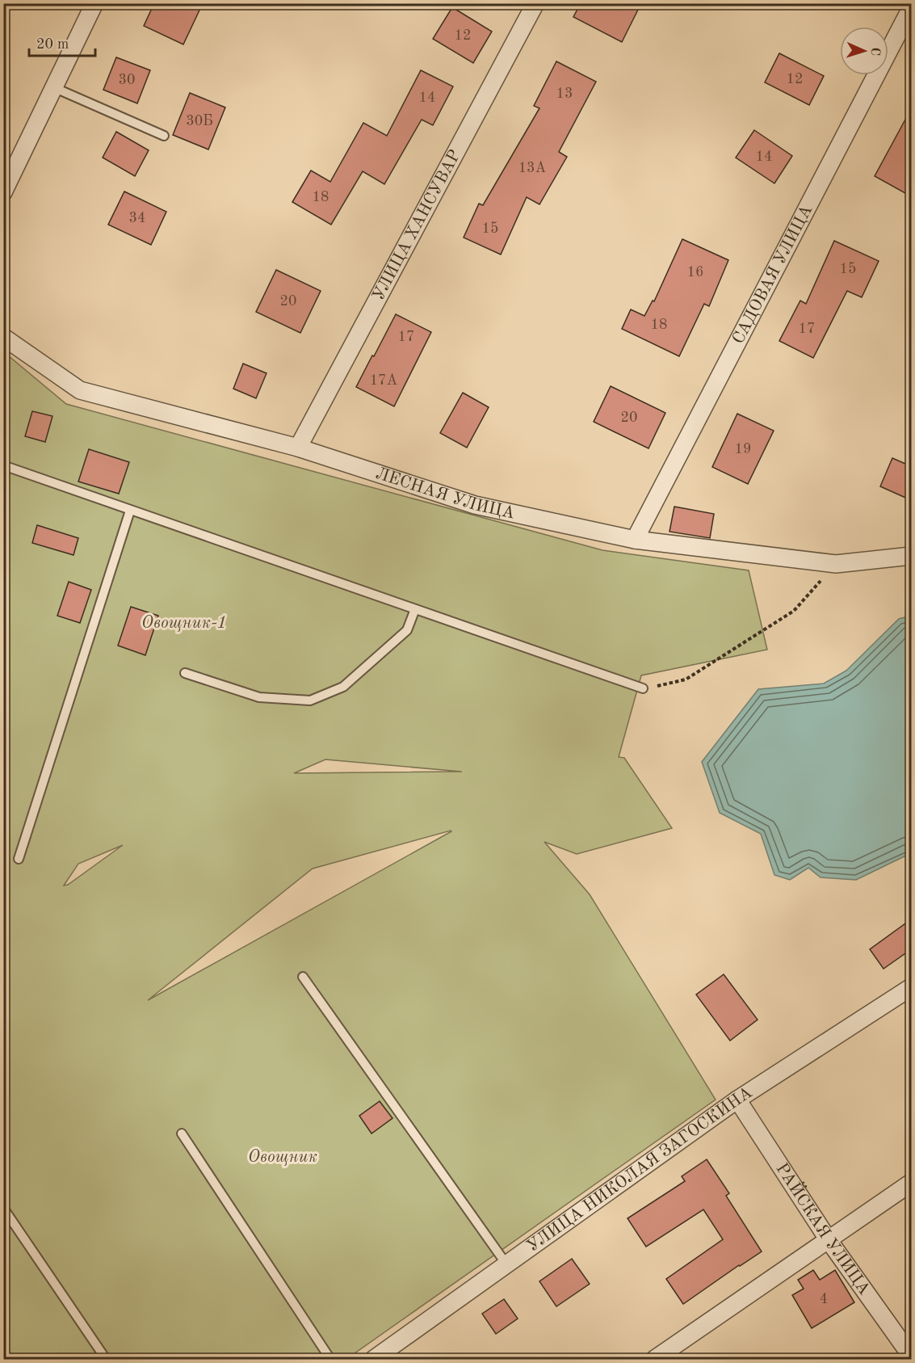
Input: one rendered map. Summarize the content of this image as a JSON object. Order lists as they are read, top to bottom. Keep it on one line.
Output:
{"streets":{"street":["УЛИЦА ХАНСУВАР","САДОВАЯ УЛИЦА","ЛЕСНАЯ УЛИЦА","УЛИЦА НИКОЛАЯ ЗАГОСКИНА","РАЙСКАЯ УЛИЦА"]},"crossings":[["УЛИЦА ХАНСУВАР","ЛЕСНАЯ УЛИЦА"],["САДОВАЯ УЛИЦА","ЛЕСНАЯ УЛИЦА"],["УЛИЦА НИКОЛАЯ ЗАГОСКИНА","РАЙСКАЯ УЛИЦА"]],"parks":["Овощник-1","Овощник"],"house_numbers":["12","12","30","13","14","30Б","14","13А","18","34","15","15","16","20","18","17","17","17А","20","19","4"],"scale_bar":"20 m","north":"right"}
